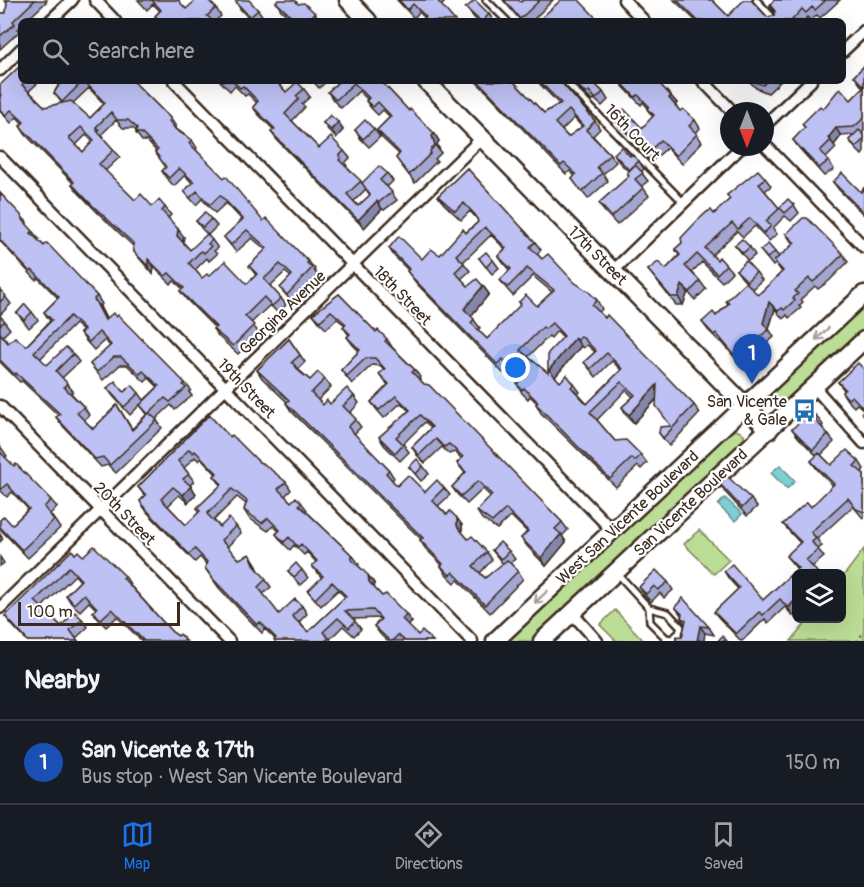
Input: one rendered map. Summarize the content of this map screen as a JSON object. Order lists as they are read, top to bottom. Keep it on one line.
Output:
{"streets":{"main road":["17th Street","San Vicente Boulevard","West San Vicente Boulevard"],"street":["18th Street","Georgina Avenue","19th Street","20th Street"],"lane":["16th Court"]},"crossings":[["17th Street","Georgina Avenue"],["17th Street","San Vicente Boulevard"],["17th Street","West San Vicente Boulevard"],["18th Street","Georgina Avenue"],["18th Street","West San Vicente Boulevard"],["Georgina Avenue","19th Street"],["Georgina Avenue","20th Street"]],"one_way":["West San Vicente Boulevard"],"places":{"bus stop":["San Vicente & Gale"]},"scale_bar":"100 m","north":"bottom","page":{"search":"Search here","pins":"1","scale":"100 m","heading":"Nearby","list":[{"mark":"1","name":"San Vicente & 17th","note":"Bus stop · West San Vicente Boulevard","value":"150 m"}],"nav":["Map","Directions","Saved"]}}
